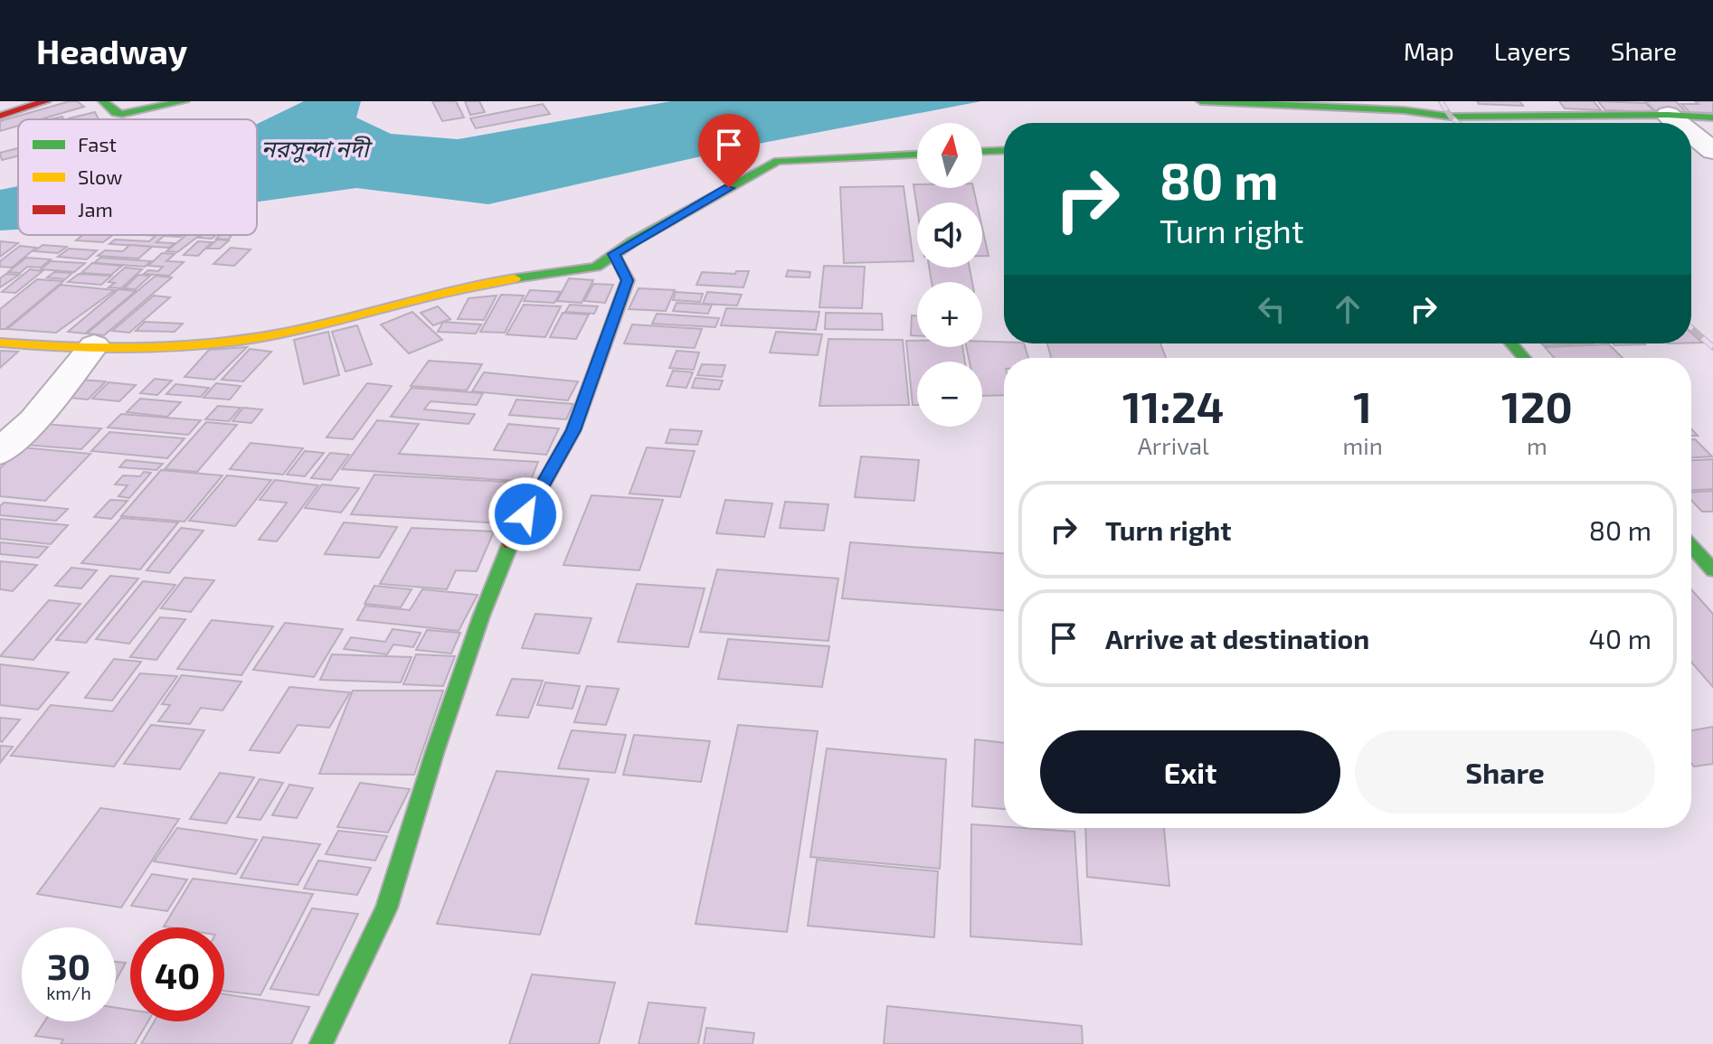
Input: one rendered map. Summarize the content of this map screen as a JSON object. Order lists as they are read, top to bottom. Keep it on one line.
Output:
{"water":["নরসুন্দা নদী"],"legend":["Fast","Slow","Jam"],"north":"top","page":{"header":"Headway","nav":["Map","Layers","Share"],"map_buttons":["+","−"],"turn":["80 m","Turn right"],"eta":["11:24","Arrival","1","min","120","m"],"list":[{"name":"Turn right","value":"80 m"},{"name":"Arrive at destination","value":"40 m"}],"buttons":["Exit","Share"],"speed":"30 km/h","limit":"40"}}
